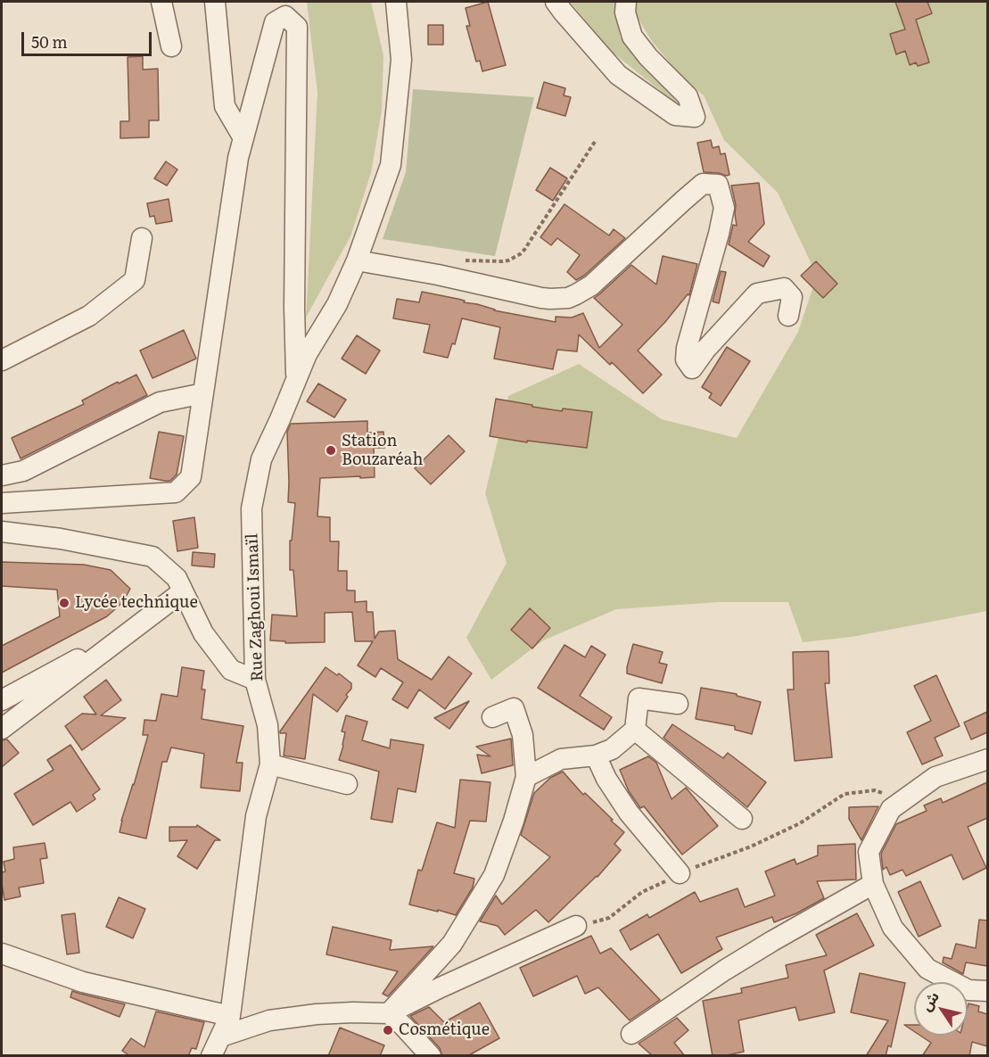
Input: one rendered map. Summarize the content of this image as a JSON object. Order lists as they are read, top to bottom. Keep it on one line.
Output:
{"streets":{"street":["Rue Zaghoui Ismaïl"]},"places":["Station Bouzaréah","Lycée technique","Cosmétique"],"scale_bar":"50 m","north":"top left"}
